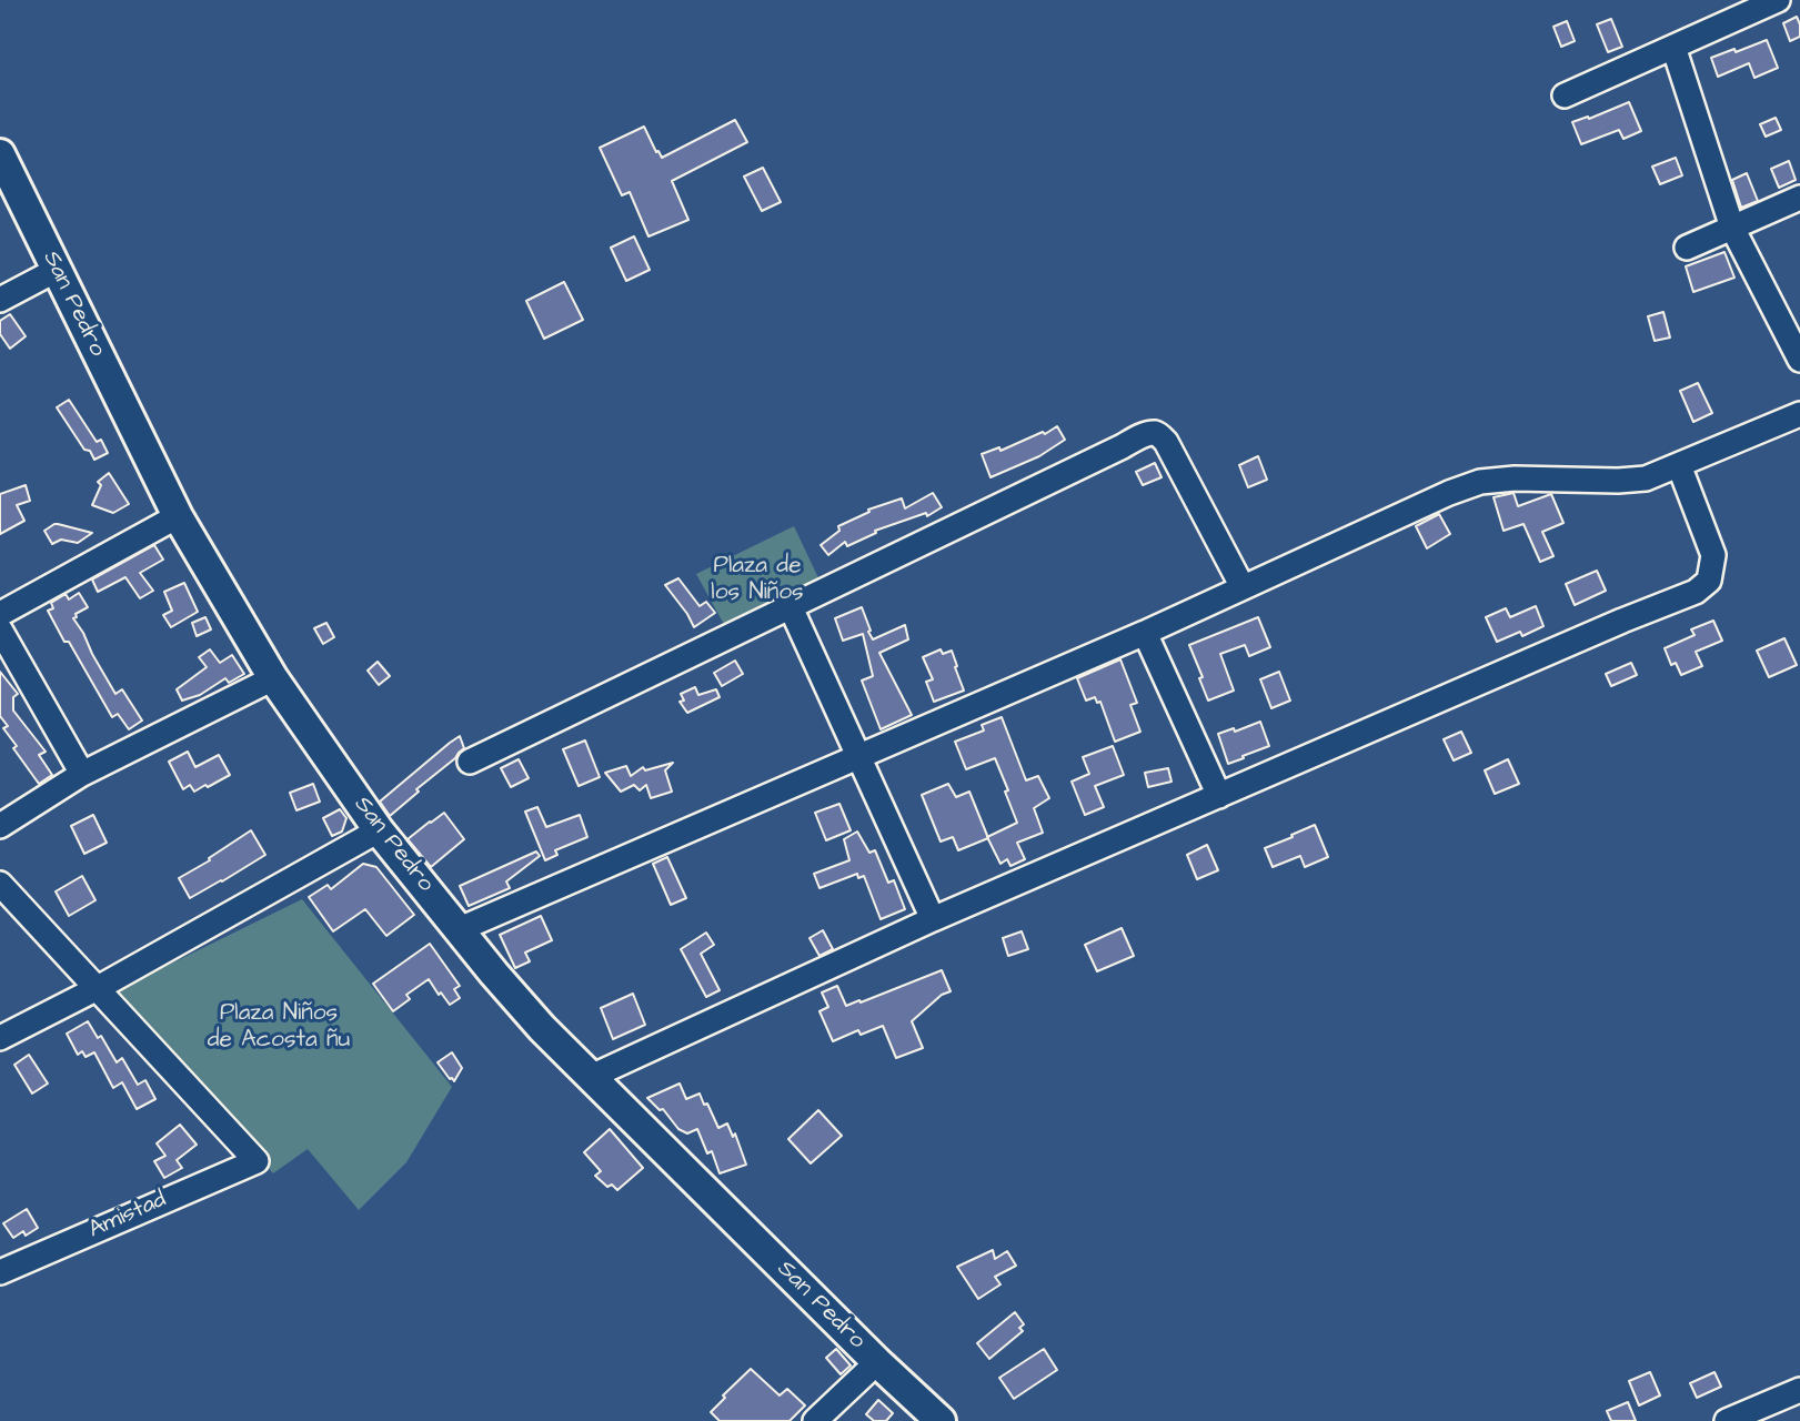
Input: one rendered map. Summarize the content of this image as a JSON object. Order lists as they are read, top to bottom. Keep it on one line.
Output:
{"streets":{"main road":["San Pedro"],"street":["Amistad"]},"parks":["Plaza de los Niños","Plaza Niños de Acosta ñu"]}
